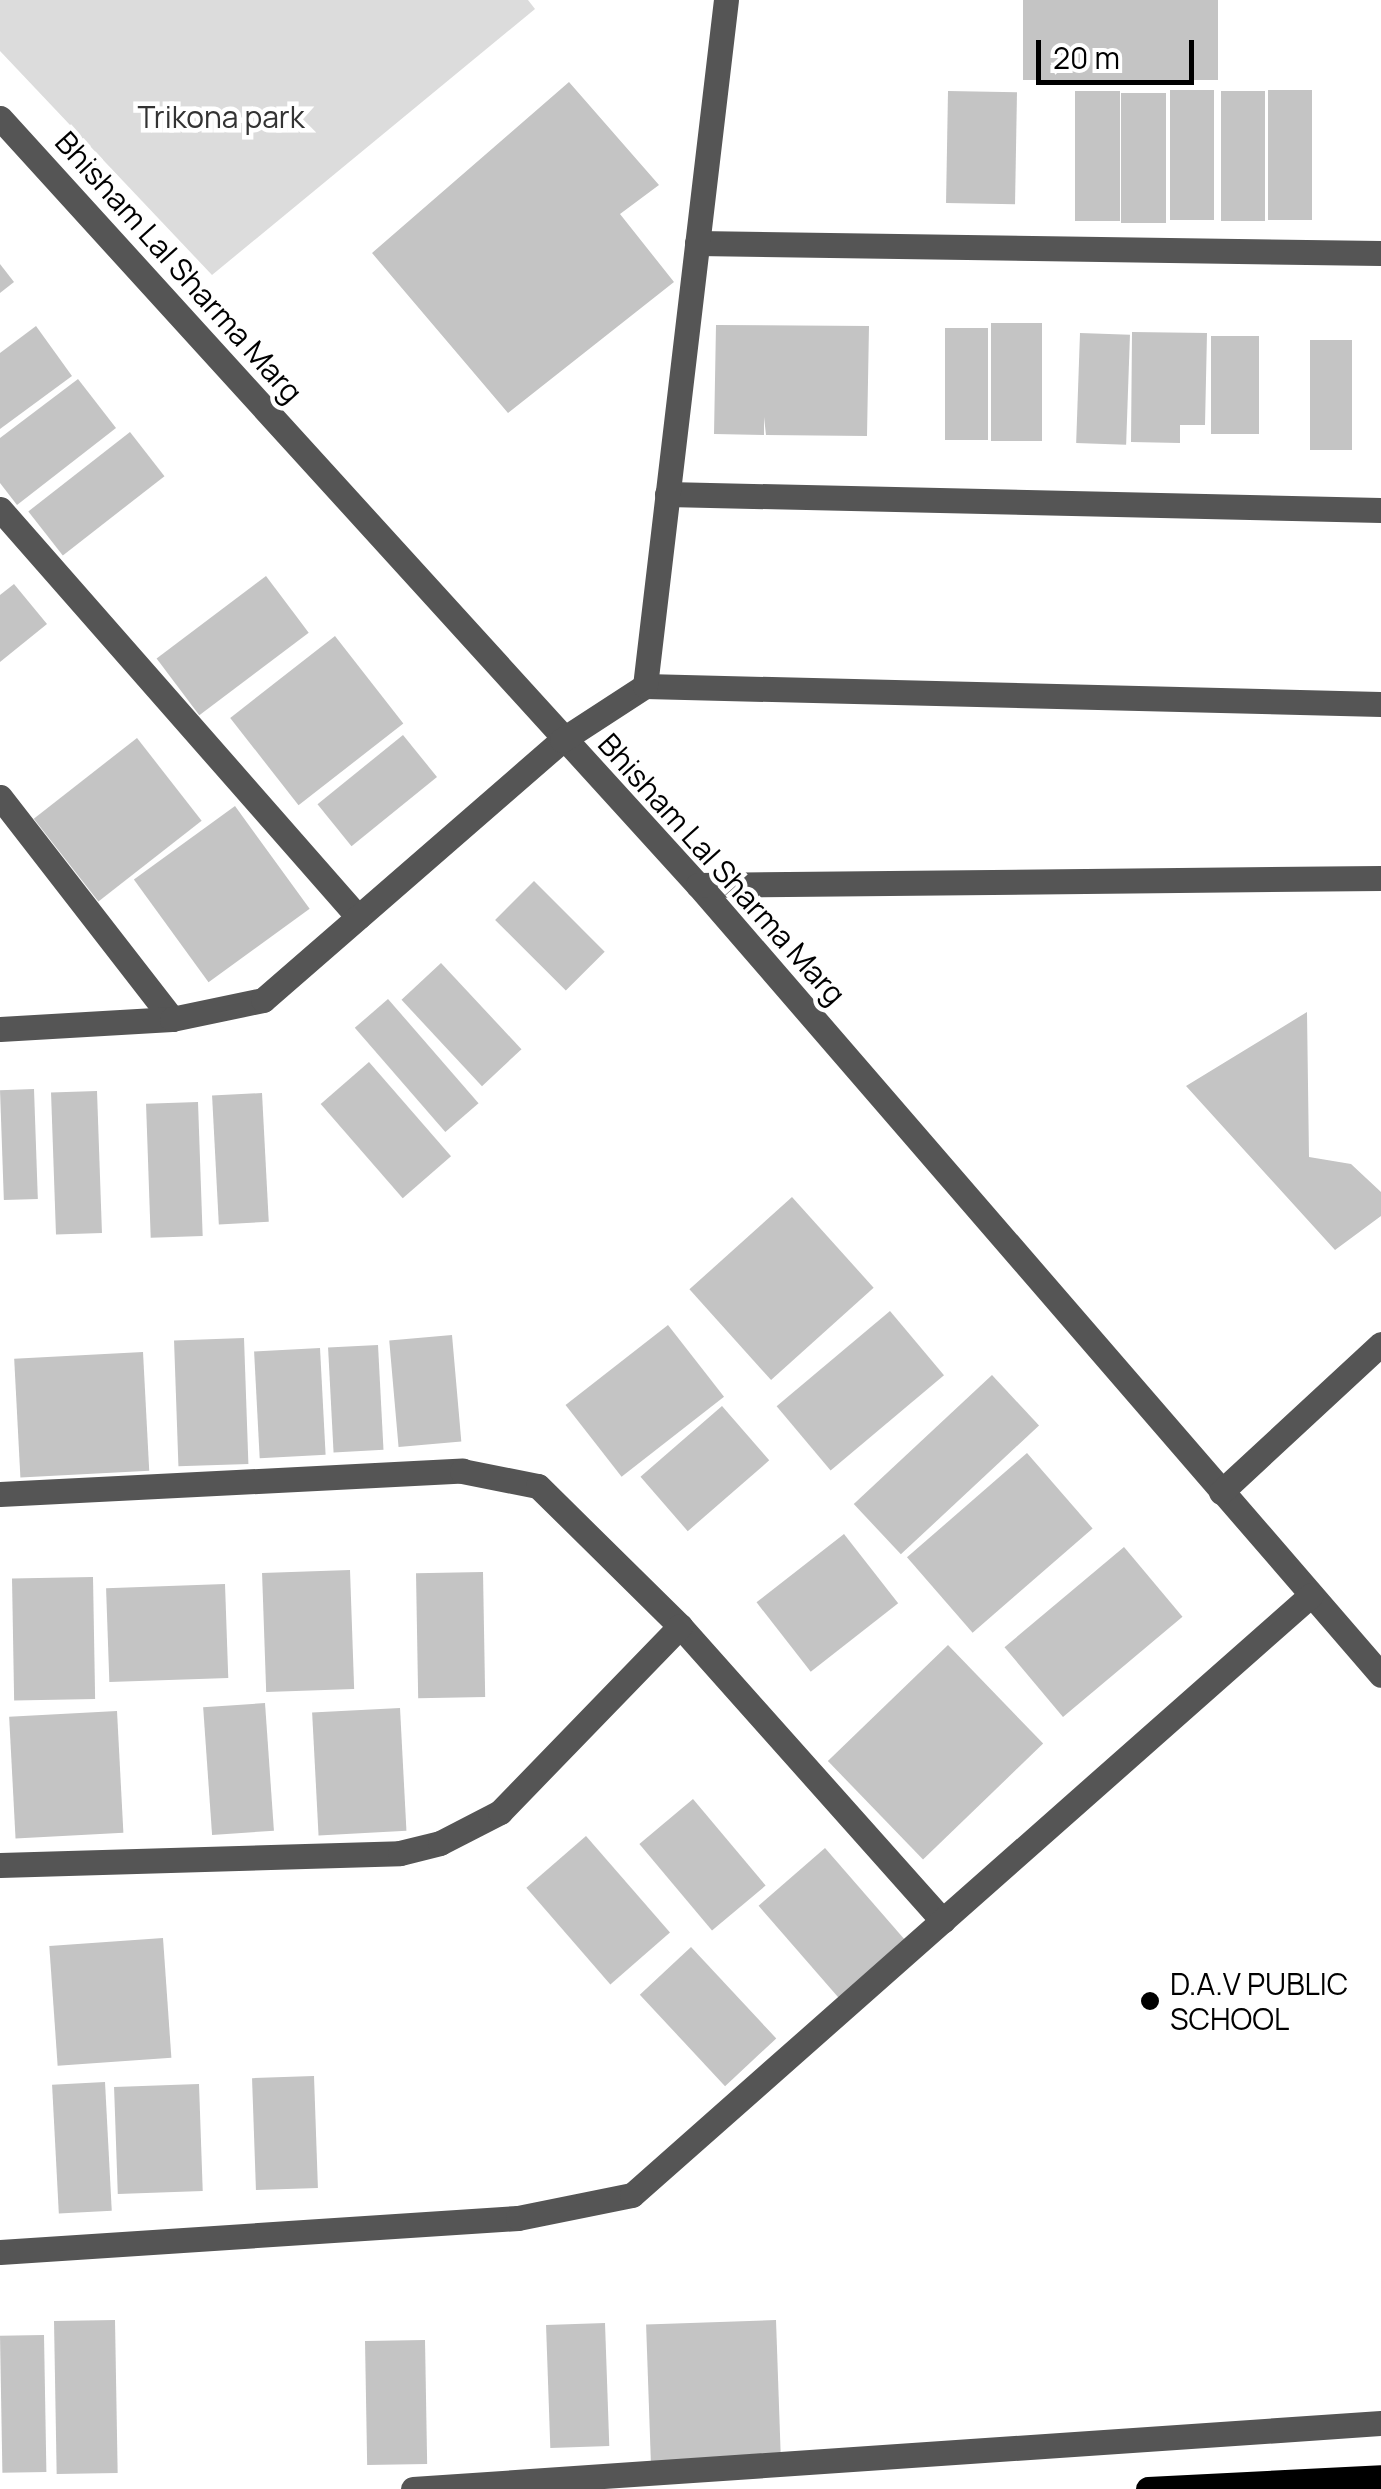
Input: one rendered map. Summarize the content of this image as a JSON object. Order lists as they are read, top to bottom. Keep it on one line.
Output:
{"streets":{"street":["Bhisham Lal Sharma Marg"]},"parks":["Trikona park"],"places":["D.A.V PUBLIC SCHOOL"],"scale_bar":"20 m"}
